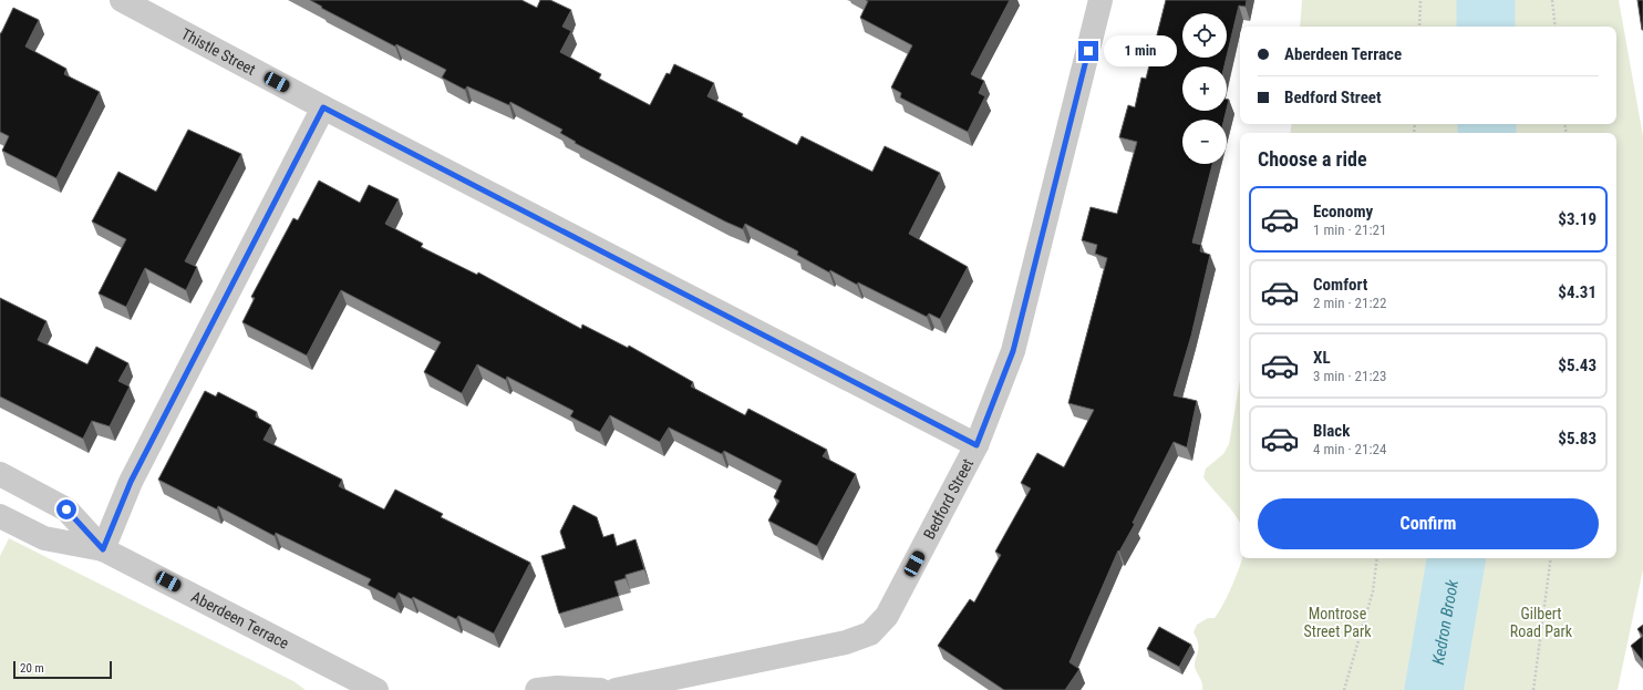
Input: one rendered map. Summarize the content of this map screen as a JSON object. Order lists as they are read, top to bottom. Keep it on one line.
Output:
{"streets":{"street":["Thistle Street","Bedford Street","Aberdeen Terrace"]},"crossings":[["Thistle Street","Bedford Street"]],"water":["Kedron Brook"],"parks":["Montrose Street Park","Gilbert Road Park"],"scale_bar":"20 m","page":{"map_buttons":["+","−"],"banner":["Aberdeen Terrace","Bedford Street"],"bubble":"1 min","heading":"Choose a ride","list":[{"name":"Economy","note":"1 min · 21:21","value":"$3.19"},{"name":"Comfort","note":"2 min · 21:22","value":"$4.31"},{"name":"XL","note":"3 min · 21:23","value":"$5.43"},{"name":"Black","note":"4 min · 21:24","value":"$5.83"}],"buttons":"Confirm","scale":"20 m"}}
